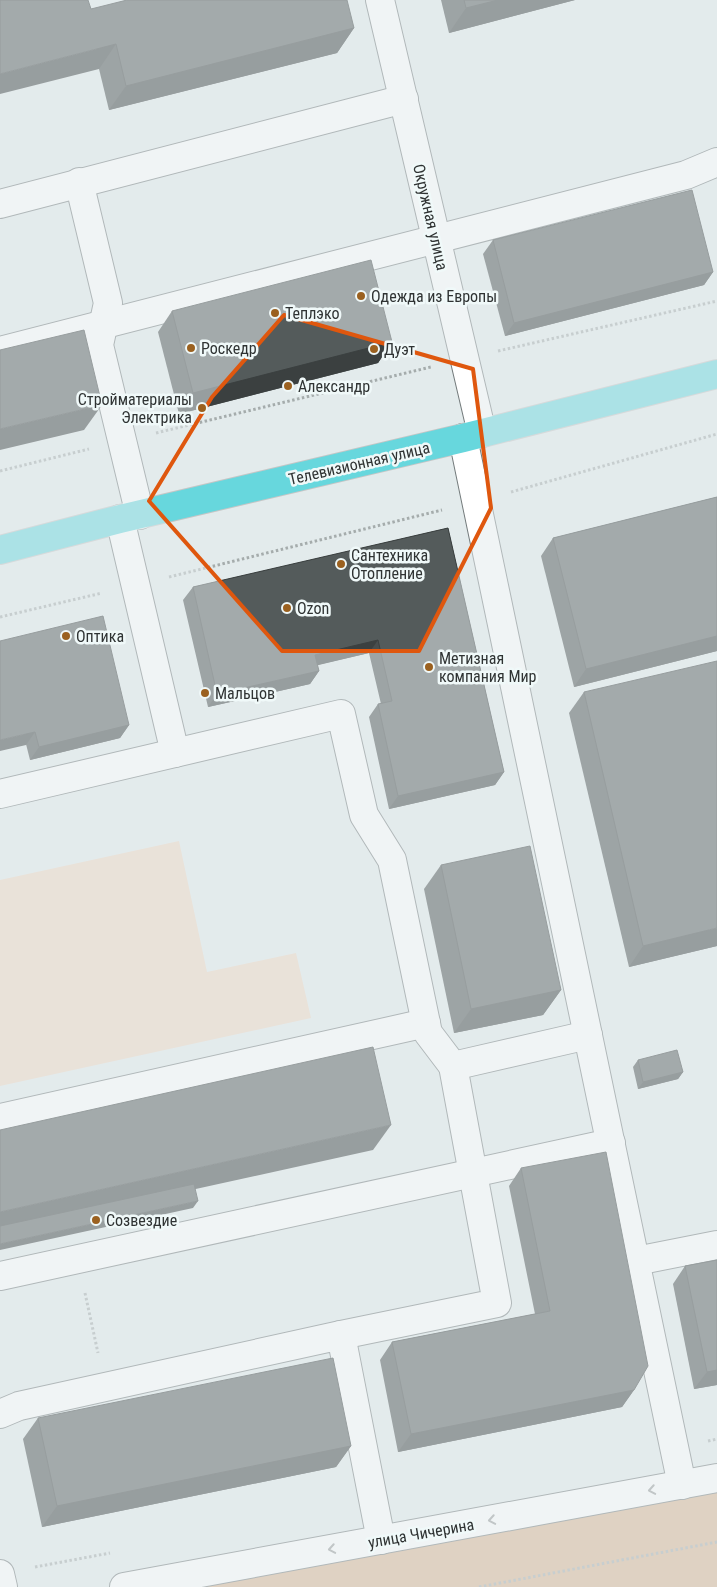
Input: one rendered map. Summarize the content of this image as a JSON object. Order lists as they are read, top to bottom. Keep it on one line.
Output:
{"streets":{"main road":["Телевизионная улица"],"street":["Окружная улица","улица Чичерина"]},"crossings":[["Окружная улица","Телевизионная улица"],["Окружная улица","улица Чичерина"]],"places":["Одежда из Европы","Теплэко","Роскедр","Дуэт","Александр","Стройматериалы Электрика","Сантехника Отопление","Ozon","Оптика","Метизная компания Мир","Мальцов","Созвездие"]}
